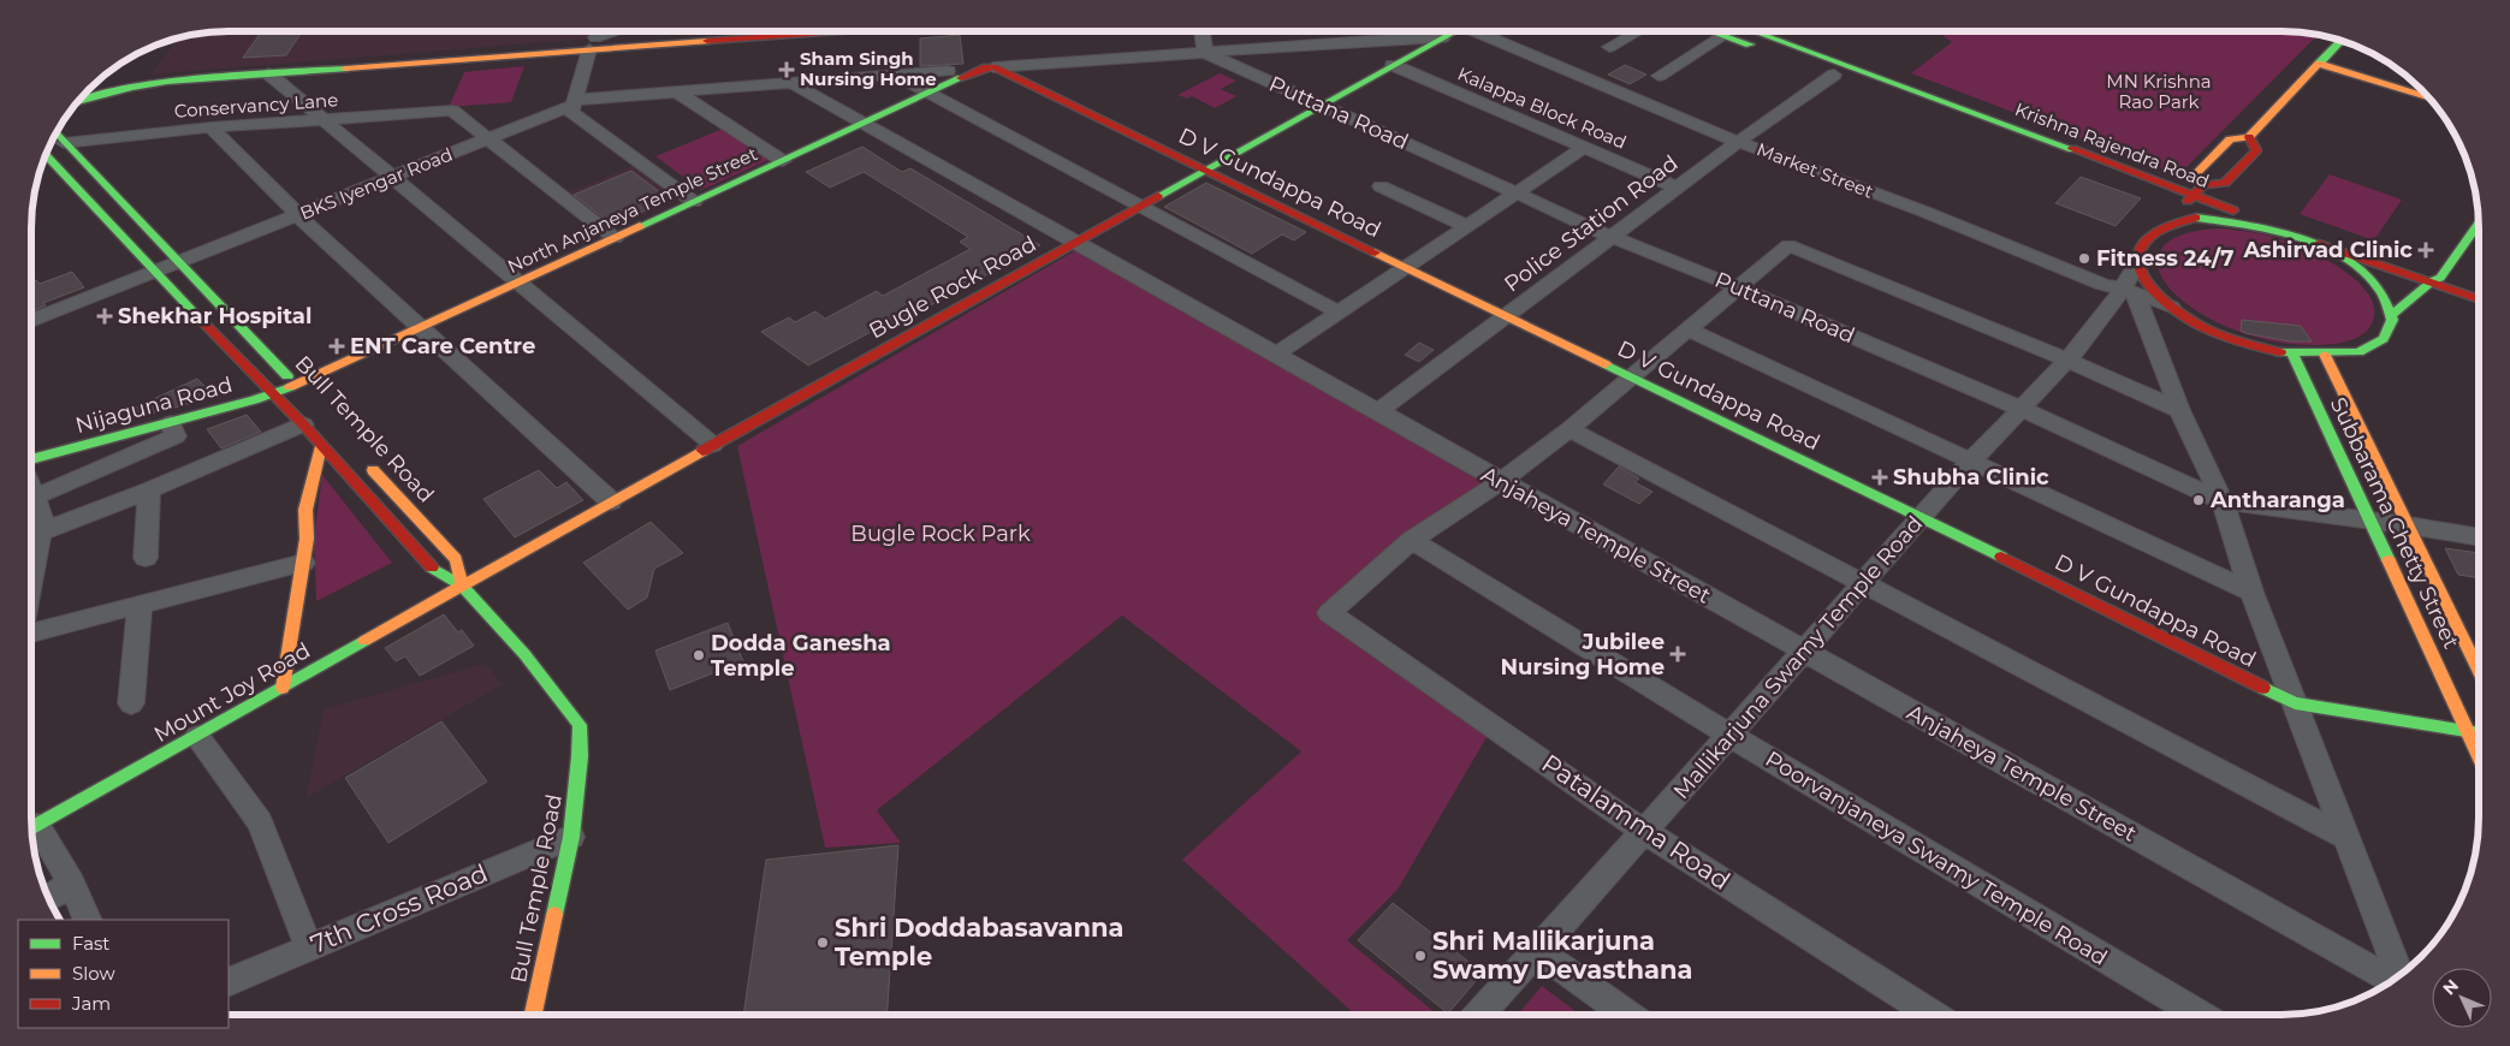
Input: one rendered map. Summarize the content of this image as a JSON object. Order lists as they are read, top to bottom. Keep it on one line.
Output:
{"streets":{"main road":["Krishna Rajendra Road","D V Gundappa Road","North Anjaneya Temple Street","Bugle Rock Road","Nijaguna Road","Bull Temple Road","Subbarama Chetty Street","Mount Joy Road"],"street":["Conservancy Lane","Kalappa Block Road","Puttana Road","Market Street","BKS Iyengar Road","Police Station Road","Anjaheya Temple Street","Mallikarjuna Swamy Temple Road","Patalamma Road","Poorvanjaneya Swamy Temple Road","7th Cross Road"]},"crossings":[["Conservancy Lane","Bull Temple Road"],["Kalappa Block Road","Police Station Road"],["Kalappa Block Road","Bugle Rock Road"],["Puttana Road","Police Station Road"],["Puttana Road","Bugle Rock Road"],["Puttana Road","Subbarama Chetty Street"],["Puttana Road","Mallikarjuna Swamy Temple Road"],["Market Street","Police Station Road"],["Market Street","Mallikarjuna Swamy Temple Road"],["D V Gundappa Road","North Anjaneya Temple Street"],["D V Gundappa Road","Police Station Road"],["D V Gundappa Road","Bugle Rock Road"],["D V Gundappa Road","Subbarama Chetty Street"],["D V Gundappa Road","Mallikarjuna Swamy Temple Road"],["BKS Iyengar Road","Bull Temple Road"],["North Anjaneya Temple Street","Nijaguna Road"],["North Anjaneya Temple Street","Bull Temple Road"],["North Anjaneya Temple Street","Anjaheya Temple Street"],["Police Station Road","Anjaheya Temple Street"],["Bugle Rock Road","Bull Temple Road"],["Bugle Rock Road","Anjaheya Temple Street"],["Bugle Rock Road","Mount Joy Road"],["Nijaguna Road","Bull Temple Road"],["Bull Temple Road","Mount Joy Road"],["Bull Temple Road","7th Cross Road"],["Anjaheya Temple Street","Mallikarjuna Swamy Temple Road"],["Mallikarjuna Swamy Temple Road","Patalamma Road"],["Mallikarjuna Swamy Temple Road","Poorvanjaneya Swamy Temple Road"],["Patalamma Road","Poorvanjaneya Swamy Temple Road"]],"parks":["MN Krishna Rao Park","Bugle Rock Park"],"places":{"health":["Sham Singh Nursing Home","Ashirvad Clinic","Shekhar Hospital","ENT Care Centre","Shubha Clinic","Jubilee Nursing Home"],"other":["Fitness 24/7","Antharanga","Dodda Ganesha Temple","Shri Doddabasavanna Temple","Shri Mallikarjuna Swamy Devasthana"]},"legend":["Fast","Slow","Jam"],"north":"top left"}
